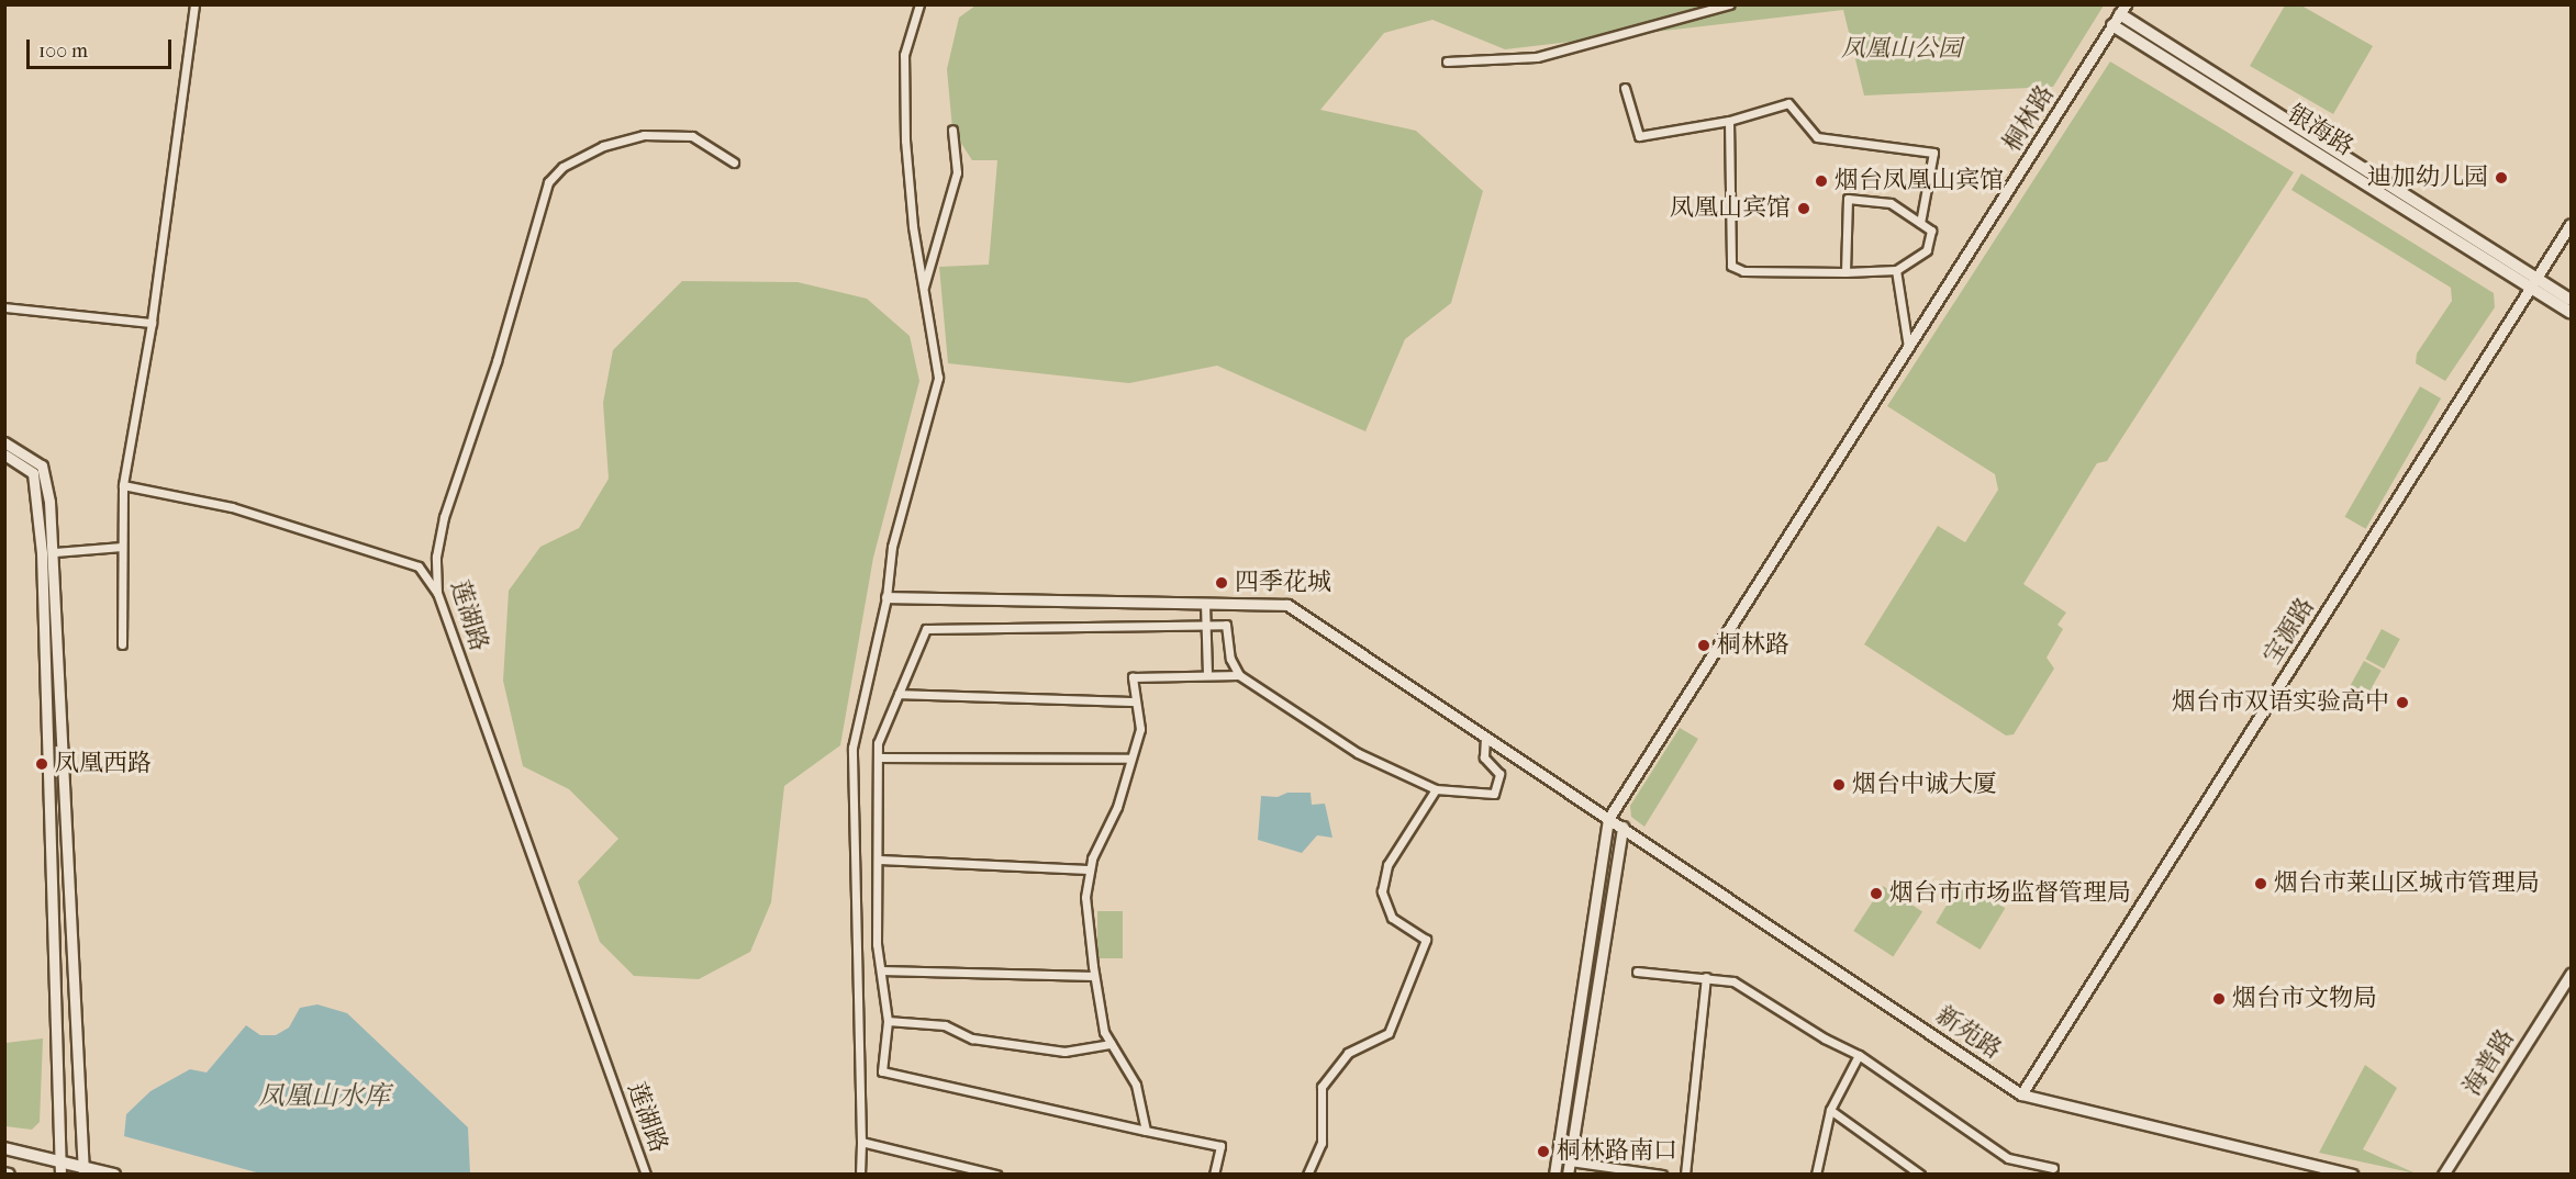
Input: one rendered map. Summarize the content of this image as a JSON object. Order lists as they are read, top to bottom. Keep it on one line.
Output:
{"streets":{"main road":["银海路"],"street":["桐林路","莲湖路","宝源路","新苑路","海普路"]},"crossings":[["桐林路","银海路"],["桐林路","新苑路"],["银海路","宝源路"],["宝源路","新苑路"]],"water":["凤凰山水库"],"parks":["凤凰山公园"],"places":["迪加幼儿园","烟台凤凰山宾馆","凤凰山宾馆","四季花城","桐林路","烟台市双语实验高中","凤凰西路","烟台中诚大厦","烟台市莱山区城市管理局","烟台市市场监督管理局","烟台市文物局","桐林路南口"],"scale_bar":"100 m"}
